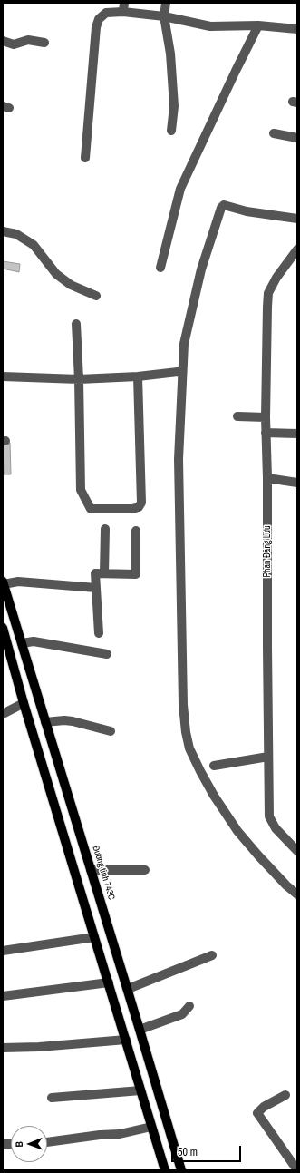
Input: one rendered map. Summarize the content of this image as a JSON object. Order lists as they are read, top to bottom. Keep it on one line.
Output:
{"streets":{"main road":["Đường tỉnh 743C"],"street":["Phan Đăng Lưu"]},"scale_bar":"50 m","north":"left"}
